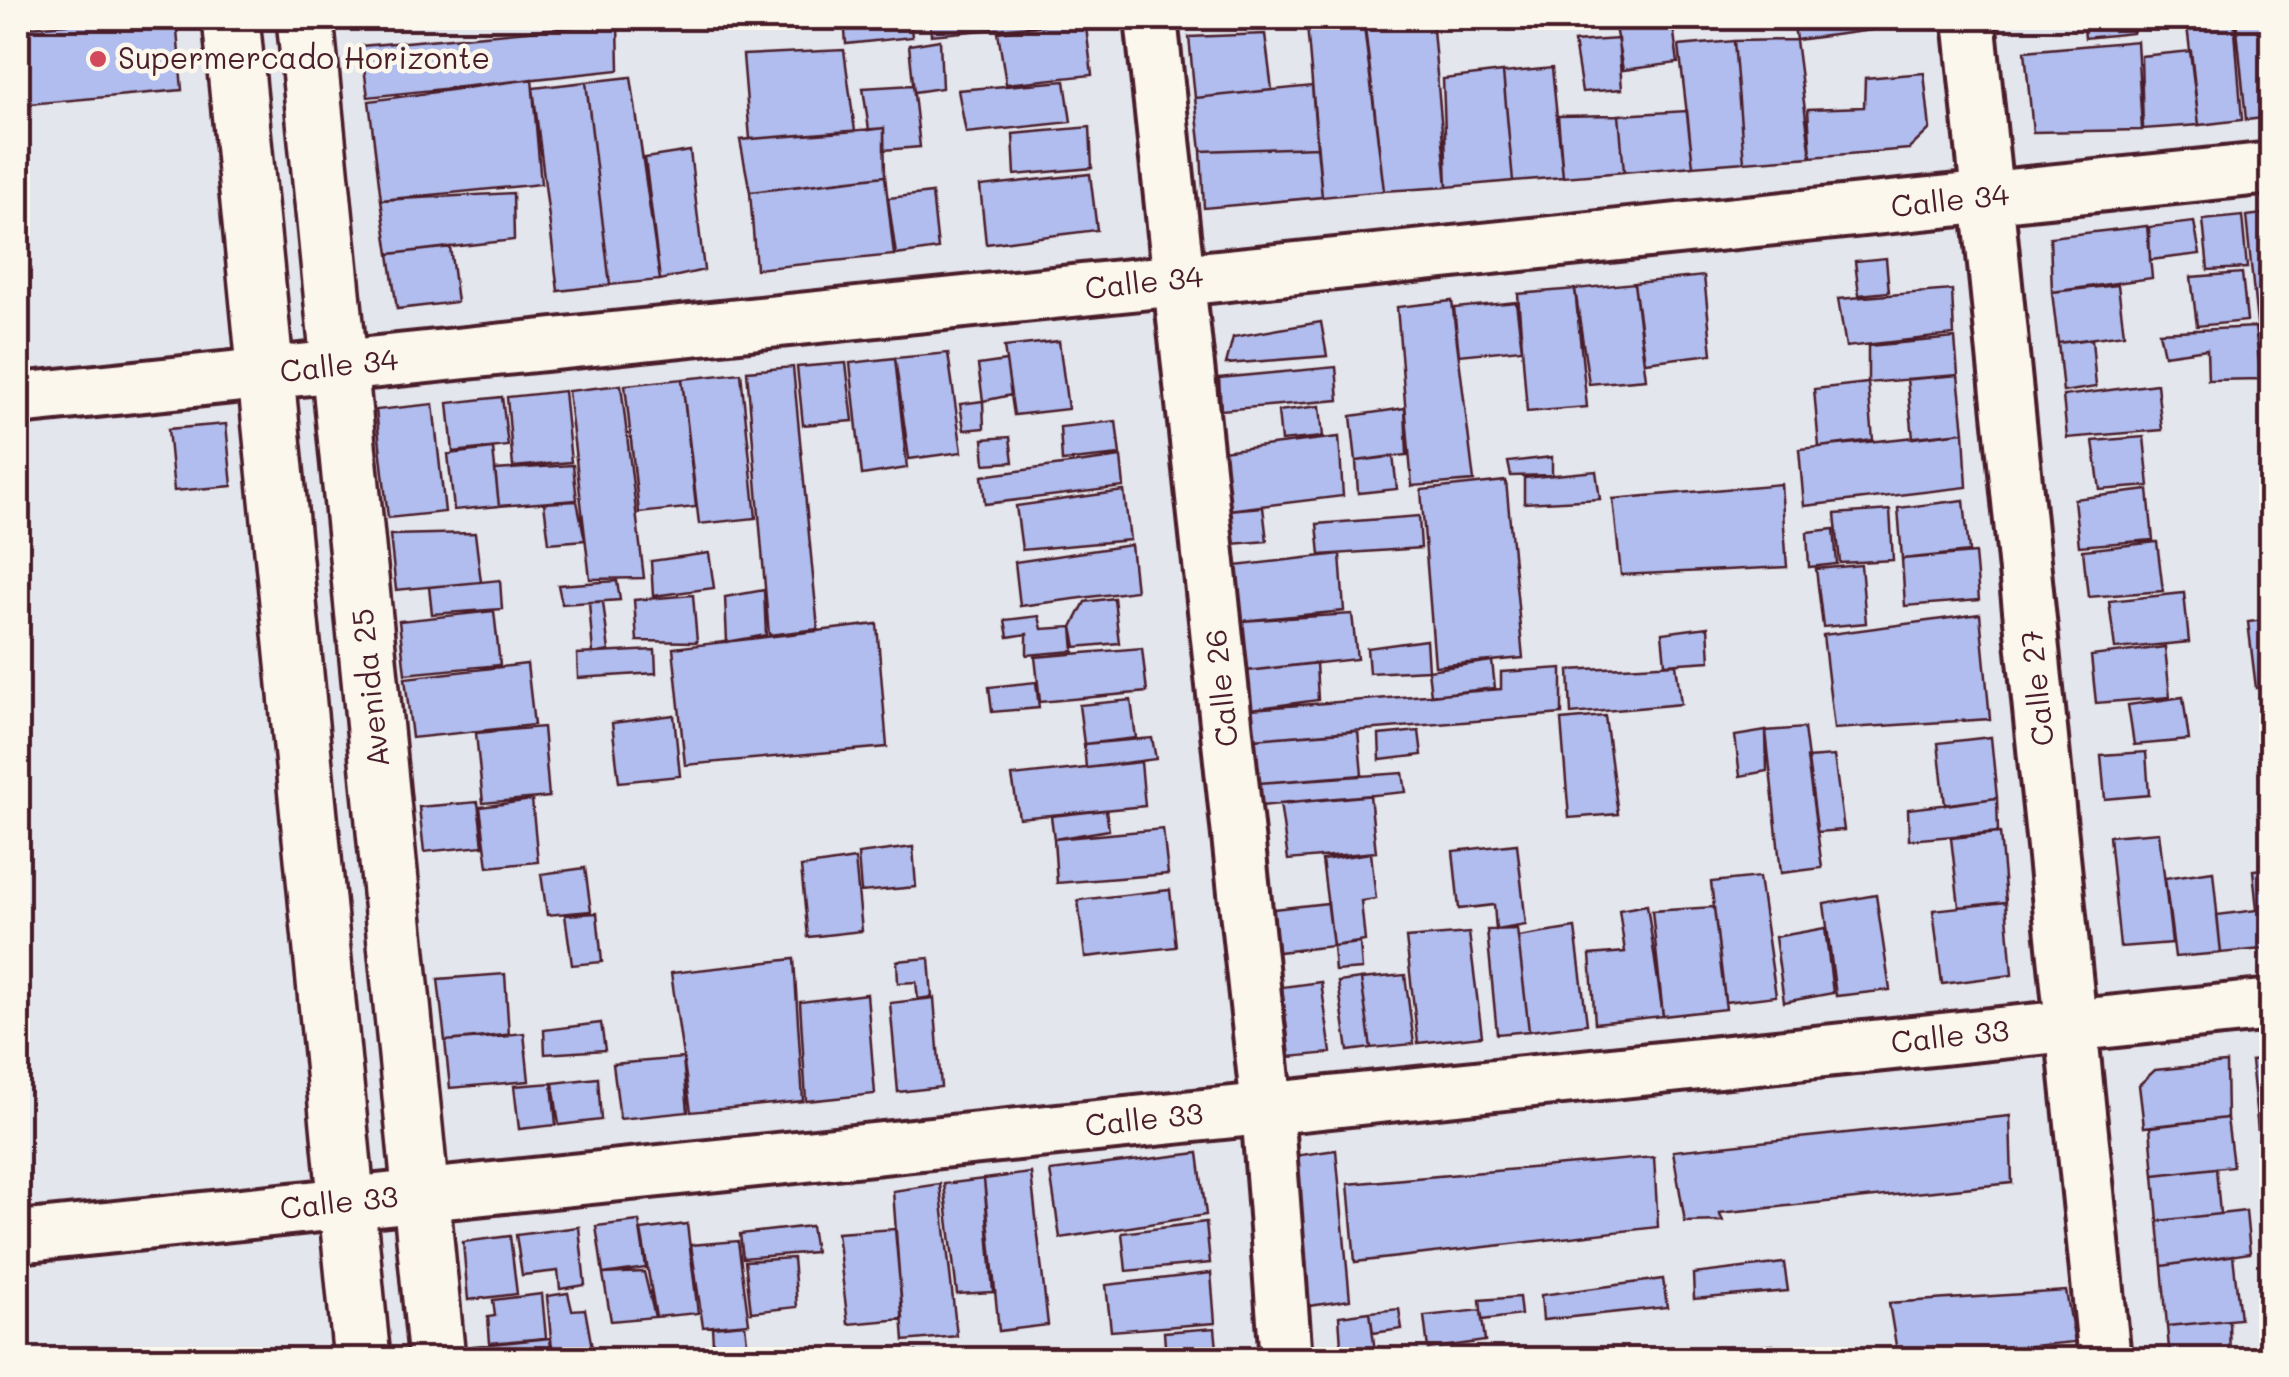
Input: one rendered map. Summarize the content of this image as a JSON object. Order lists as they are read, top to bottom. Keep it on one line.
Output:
{"streets":{"main road":["Avenida 25"],"street":["Calle 34","Calle 26","Calle 27","Calle 33"]},"crossings":[["Calle 34","Avenida 25"],["Calle 34","Calle 26"],["Calle 34","Calle 27"],["Avenida 25","Calle 33"],["Calle 26","Calle 33"],["Calle 27","Calle 33"]],"places":["Supermercado Horizonte"]}
